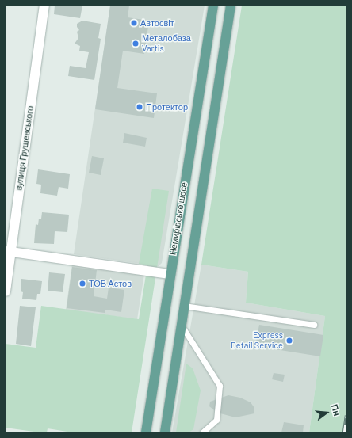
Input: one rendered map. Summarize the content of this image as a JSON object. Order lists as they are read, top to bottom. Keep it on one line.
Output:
{"streets":{"main road":["Немирівське шосе"],"street":["вулиця Грушевського"]},"places":["Автосвіт","Металобаза Vartis","Протектор","ТОВ Астов","Express Detail Service"],"north":"right"}
